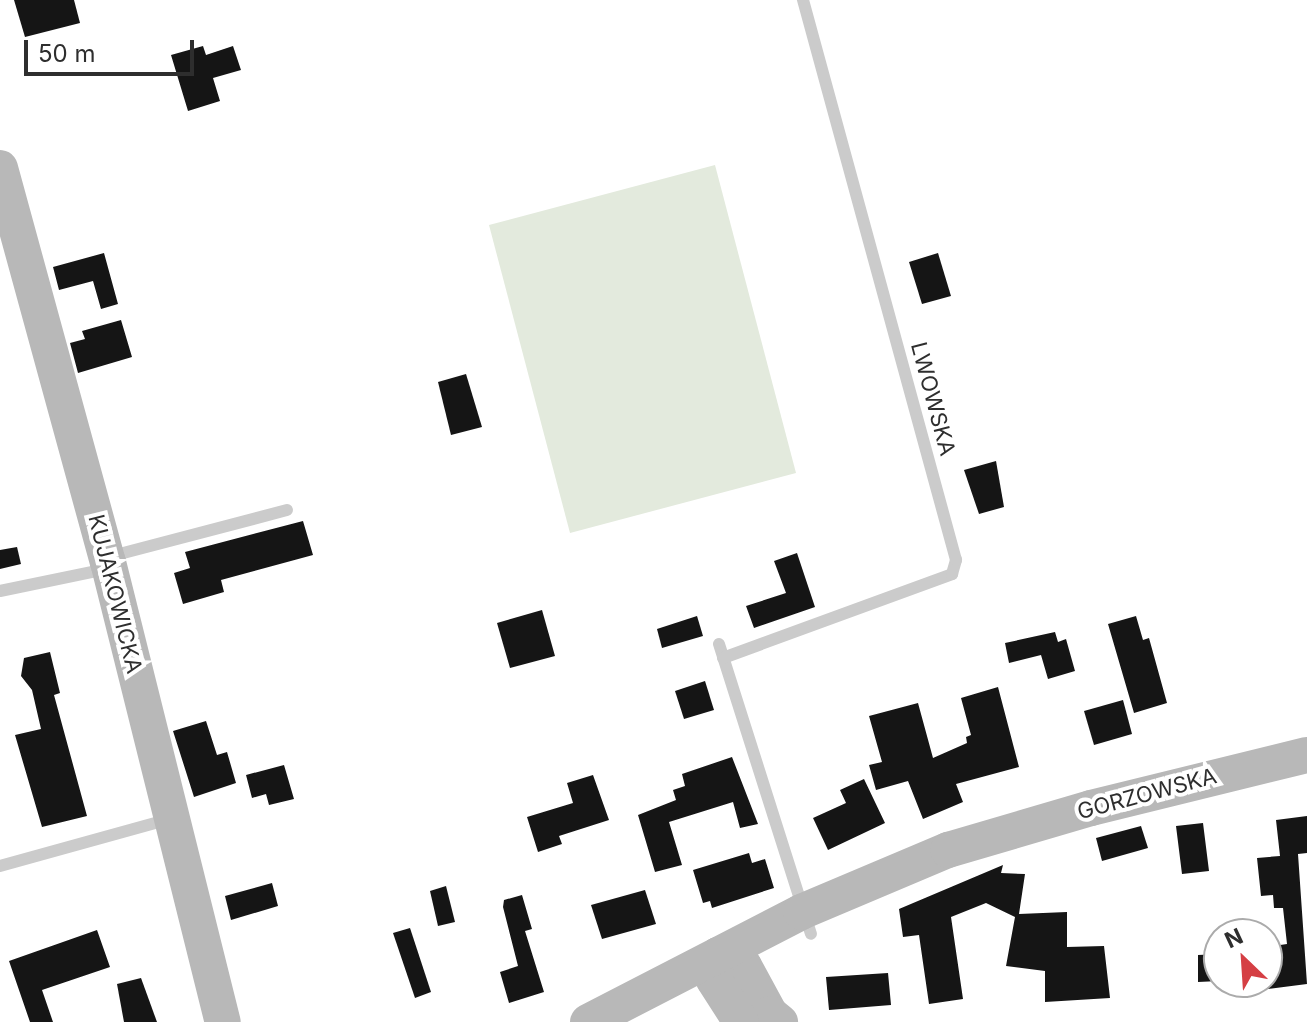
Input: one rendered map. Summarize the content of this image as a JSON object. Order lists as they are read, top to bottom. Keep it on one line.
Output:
{"streets":{"street":["KUJAKOWICKA","GORZOWSKA"],"lane":["LWOWSKA"]},"scale_bar":"50 m","north":"top left"}
